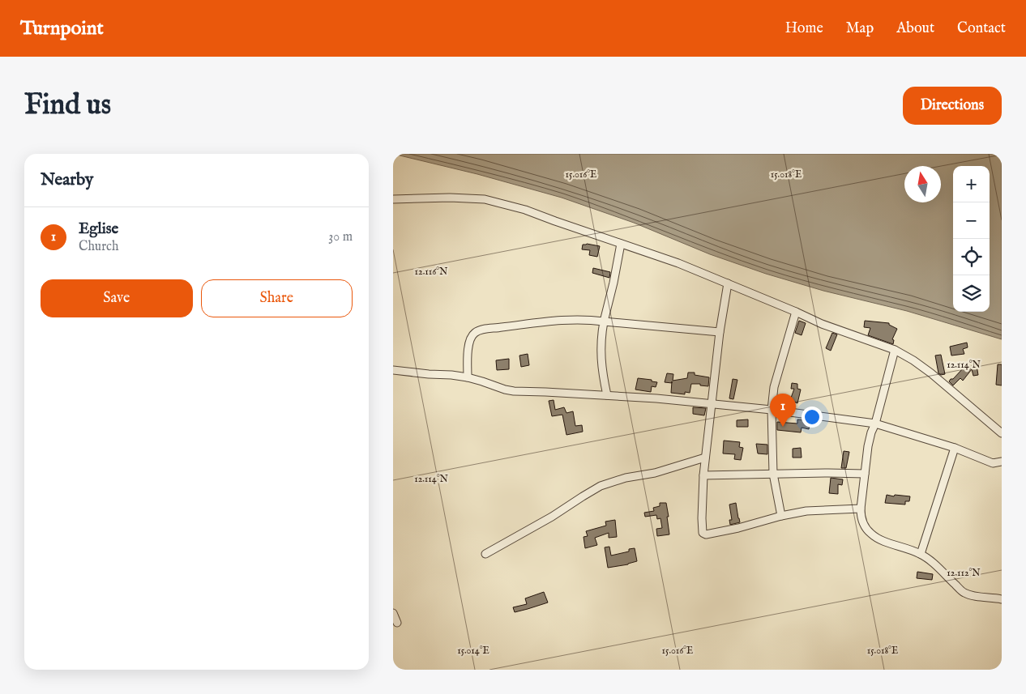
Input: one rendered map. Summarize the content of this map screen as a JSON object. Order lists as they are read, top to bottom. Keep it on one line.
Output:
{"north":"top","page":{"header":"Turnpoint","nav":["Home","Map","About","Contact"],"buttons":["Directions",["Save","Share"]],"title":"Find us","heading":"Nearby","map_buttons":["+","−"],"list":[{"mark":"1","name":"Eglise","note":"Church","value":"30 m"}],"pins":"1"},"coordinates":["15.016°E","15.018°E","12.116°N","12.114°N","12.112°N","15.014°E"]}
